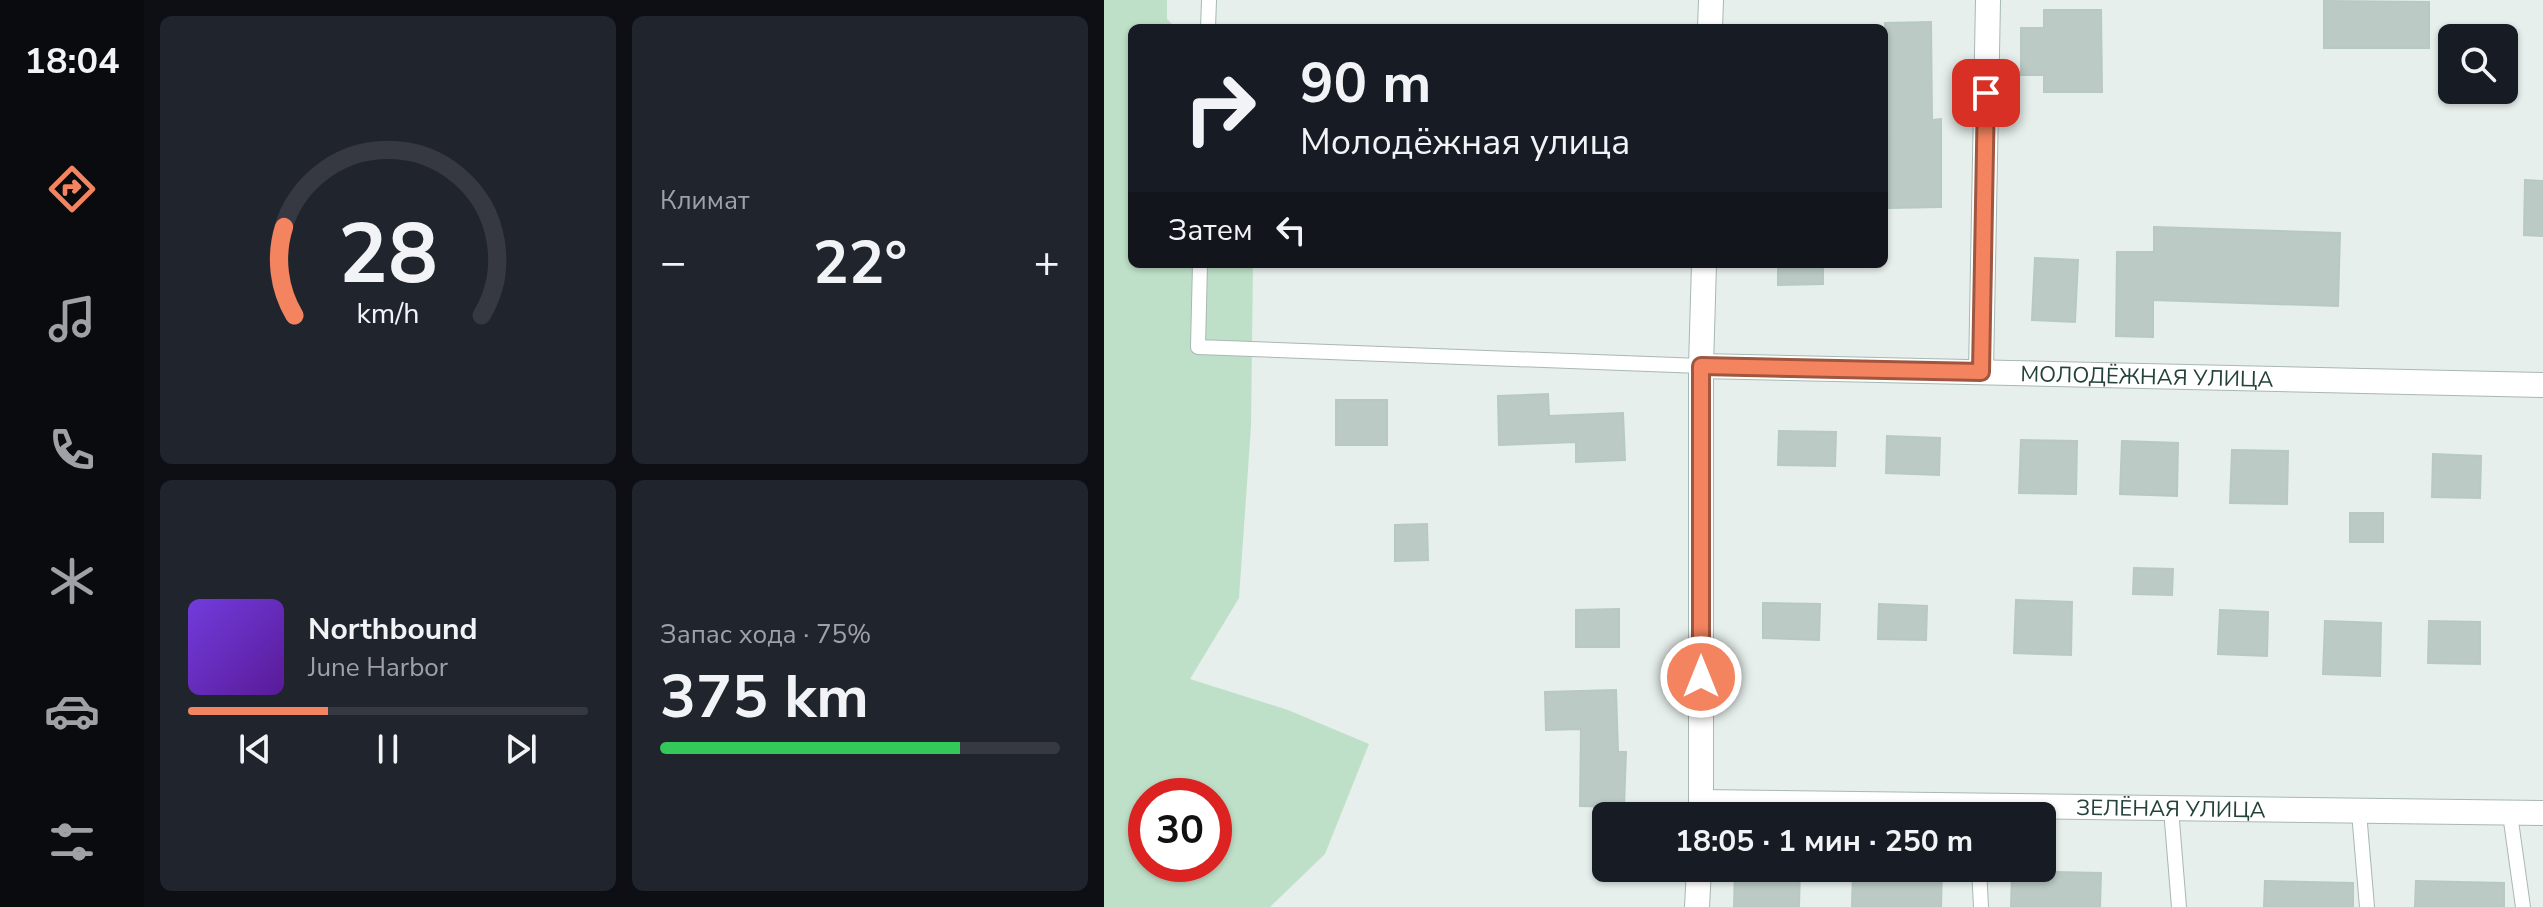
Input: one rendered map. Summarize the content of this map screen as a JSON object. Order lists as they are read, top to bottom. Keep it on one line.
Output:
{"streets":{"street":["МОЛОДЁЖНАЯ УЛИЦА","ЗЕЛЁНАЯ УЛИЦА"]},"page":{"tabs":"18:04","tile":["Климат",["Запас хода · 75%","375 km"]],"turn":["90 m","Молодёжная улица"],"then":"Затем","heat":["−","22°","+"],"song":["Northbound","June Harbor"],"limit":"30","trip":"18:05 · 1 мин · 250 m","gauge":["28","km/h"]}}
